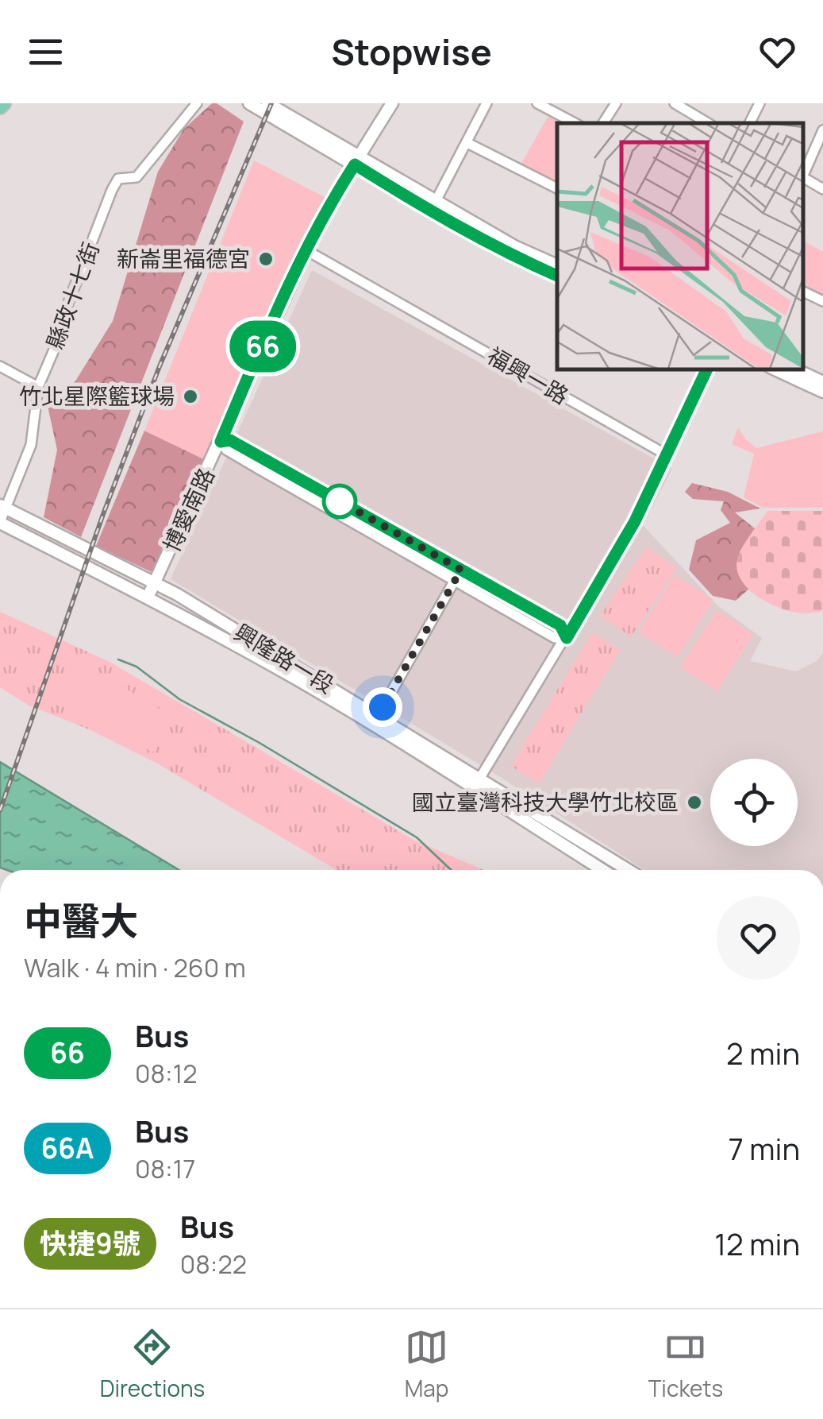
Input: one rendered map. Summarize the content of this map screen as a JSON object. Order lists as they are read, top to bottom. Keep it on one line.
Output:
{"streets":{"street":["縣政十七街","福興一路","博愛南路","興隆路一段"]},"crossings":[["縣政十七街","興隆路一段"],["福興一路","博愛南路"],["博愛南路","興隆路一段"]],"places":["新崙里福德宮","竹北星際籃球場","國立臺灣科技大學竹北校區"],"lines":["bus line 66"],"page":{"header":"Stopwise","on_map":"66","heading":["中醫大","Walk · 4 min · 260 m"],"list":[{"mark":"66","name":"Bus","note":"08:12","value":"2 min"},{"mark":"66A","name":"Bus","note":"08:17","value":"7 min"},{"mark":"快捷9號","name":"Bus","note":"08:22","value":"12 min"}],"tabs":["Directions","Map","Tickets"]}}
